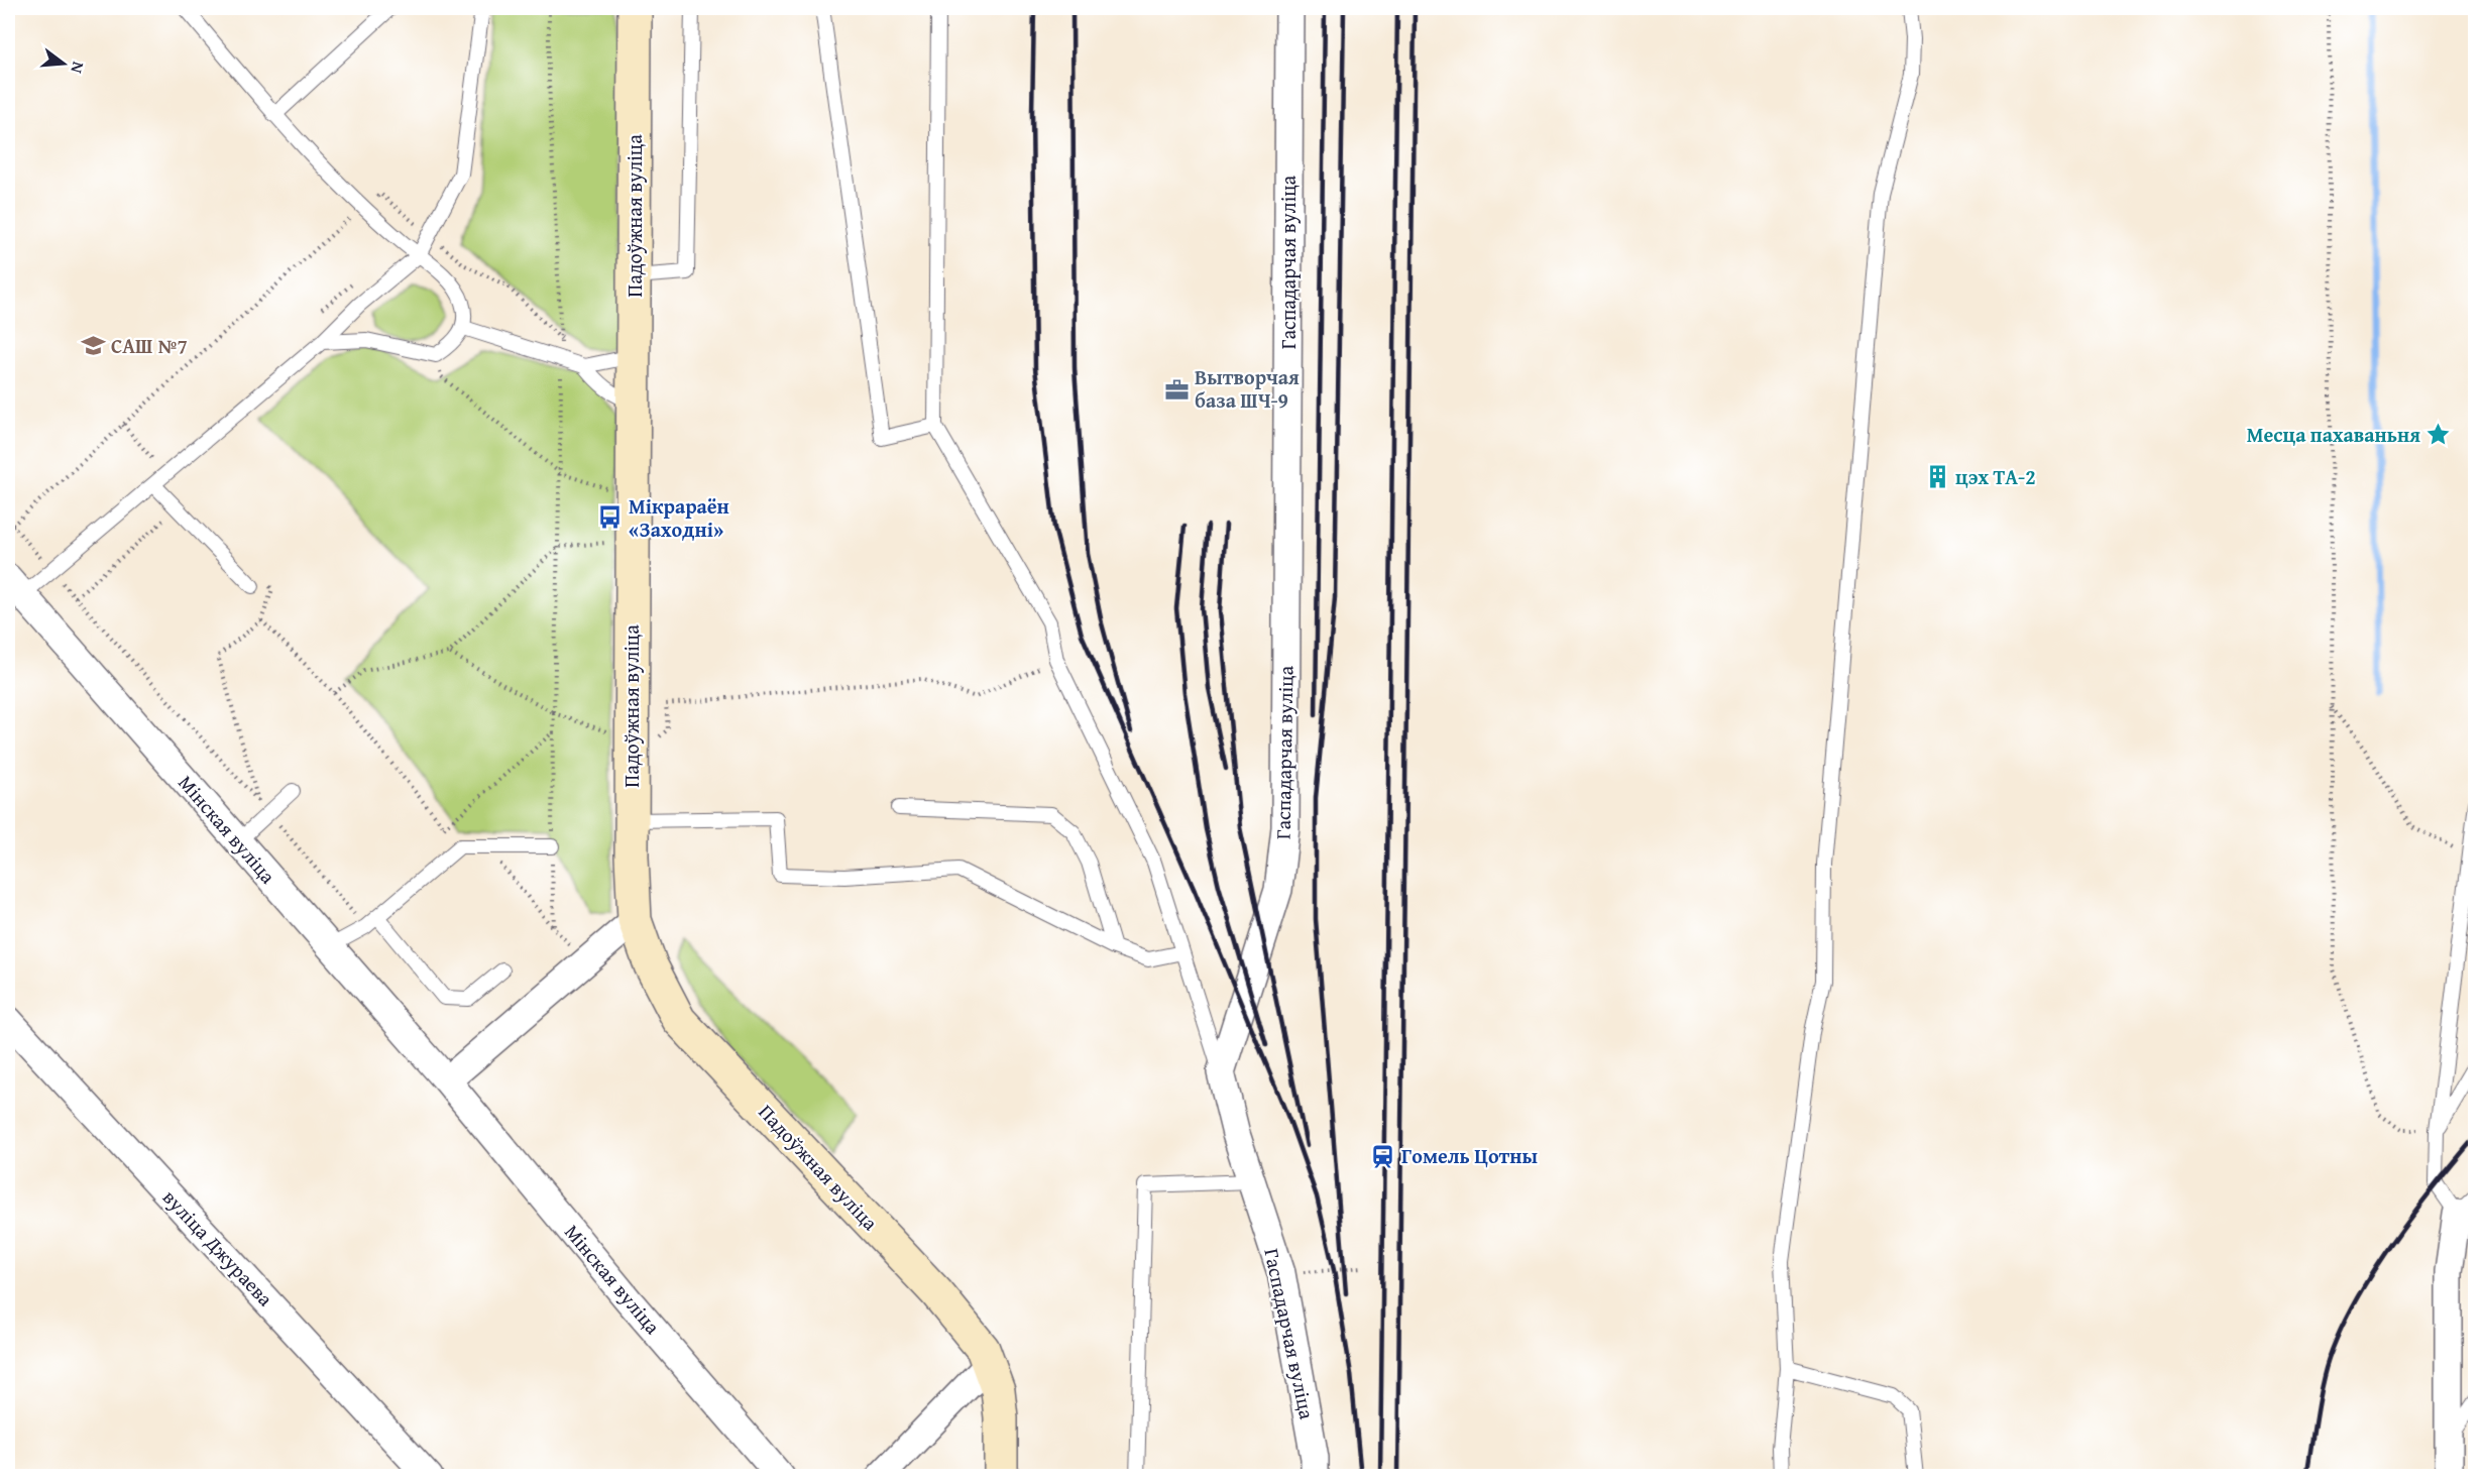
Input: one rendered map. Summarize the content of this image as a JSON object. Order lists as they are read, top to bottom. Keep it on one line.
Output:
{"streets":{"main road":["Падоўжная вуліца"],"street":["Гаспадарчая вуліца","Мінская вуліца","вуліца Джураева"]},"places":{"school or university":["САШ №7"],"office":["Вытворчая база ШЧ-9"],"place":["Месца пахаваньня"],"building":["цэх ТА-2"],"bus stop":["Мікрараён «Заходні»"],"station":["Гомель Цотны"]},"north":"right"}
